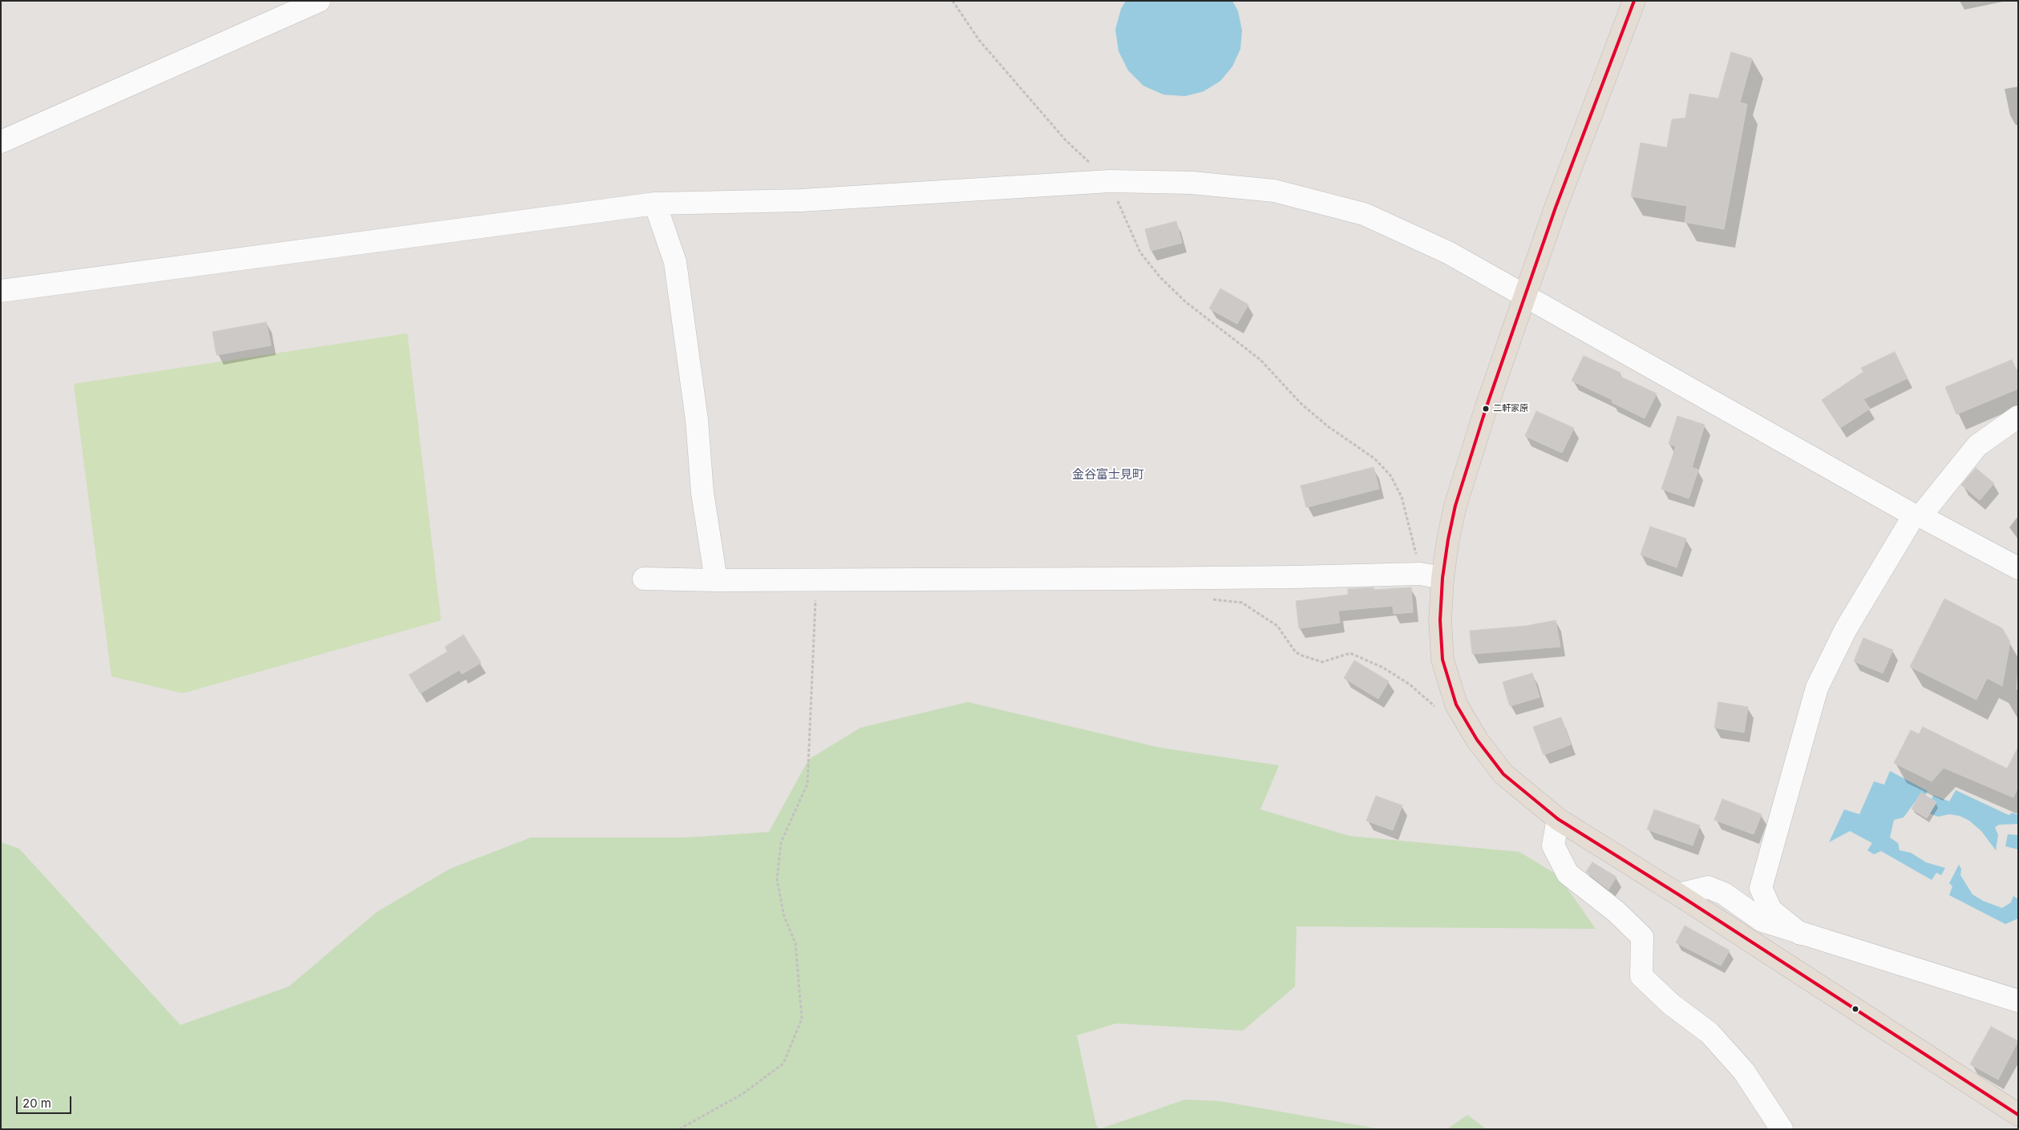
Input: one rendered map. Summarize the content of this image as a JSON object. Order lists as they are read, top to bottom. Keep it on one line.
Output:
{"districts":["金谷富士見町"],"places":["二軒家原"],"scale_bar":"20 m"}
